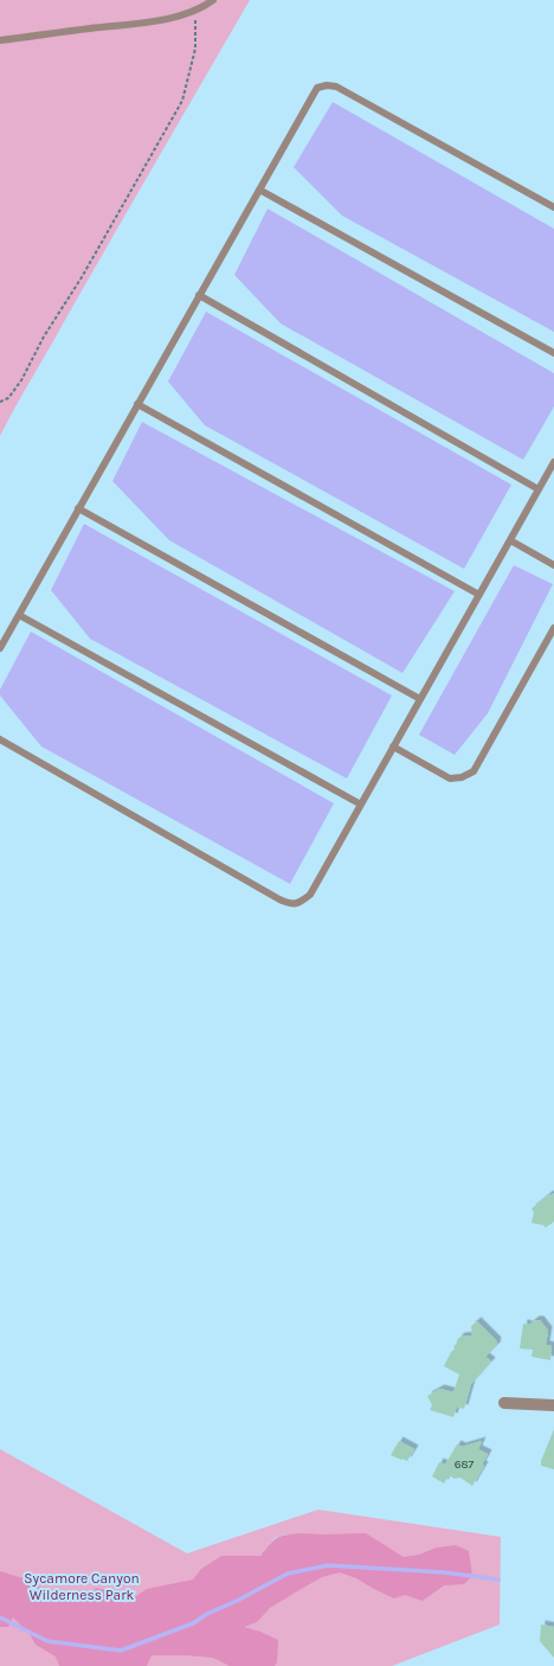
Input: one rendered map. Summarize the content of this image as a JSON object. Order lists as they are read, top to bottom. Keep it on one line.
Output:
{"parks":["Sycamore Canyon Wilderness Park"],"house_numbers":["687"]}
